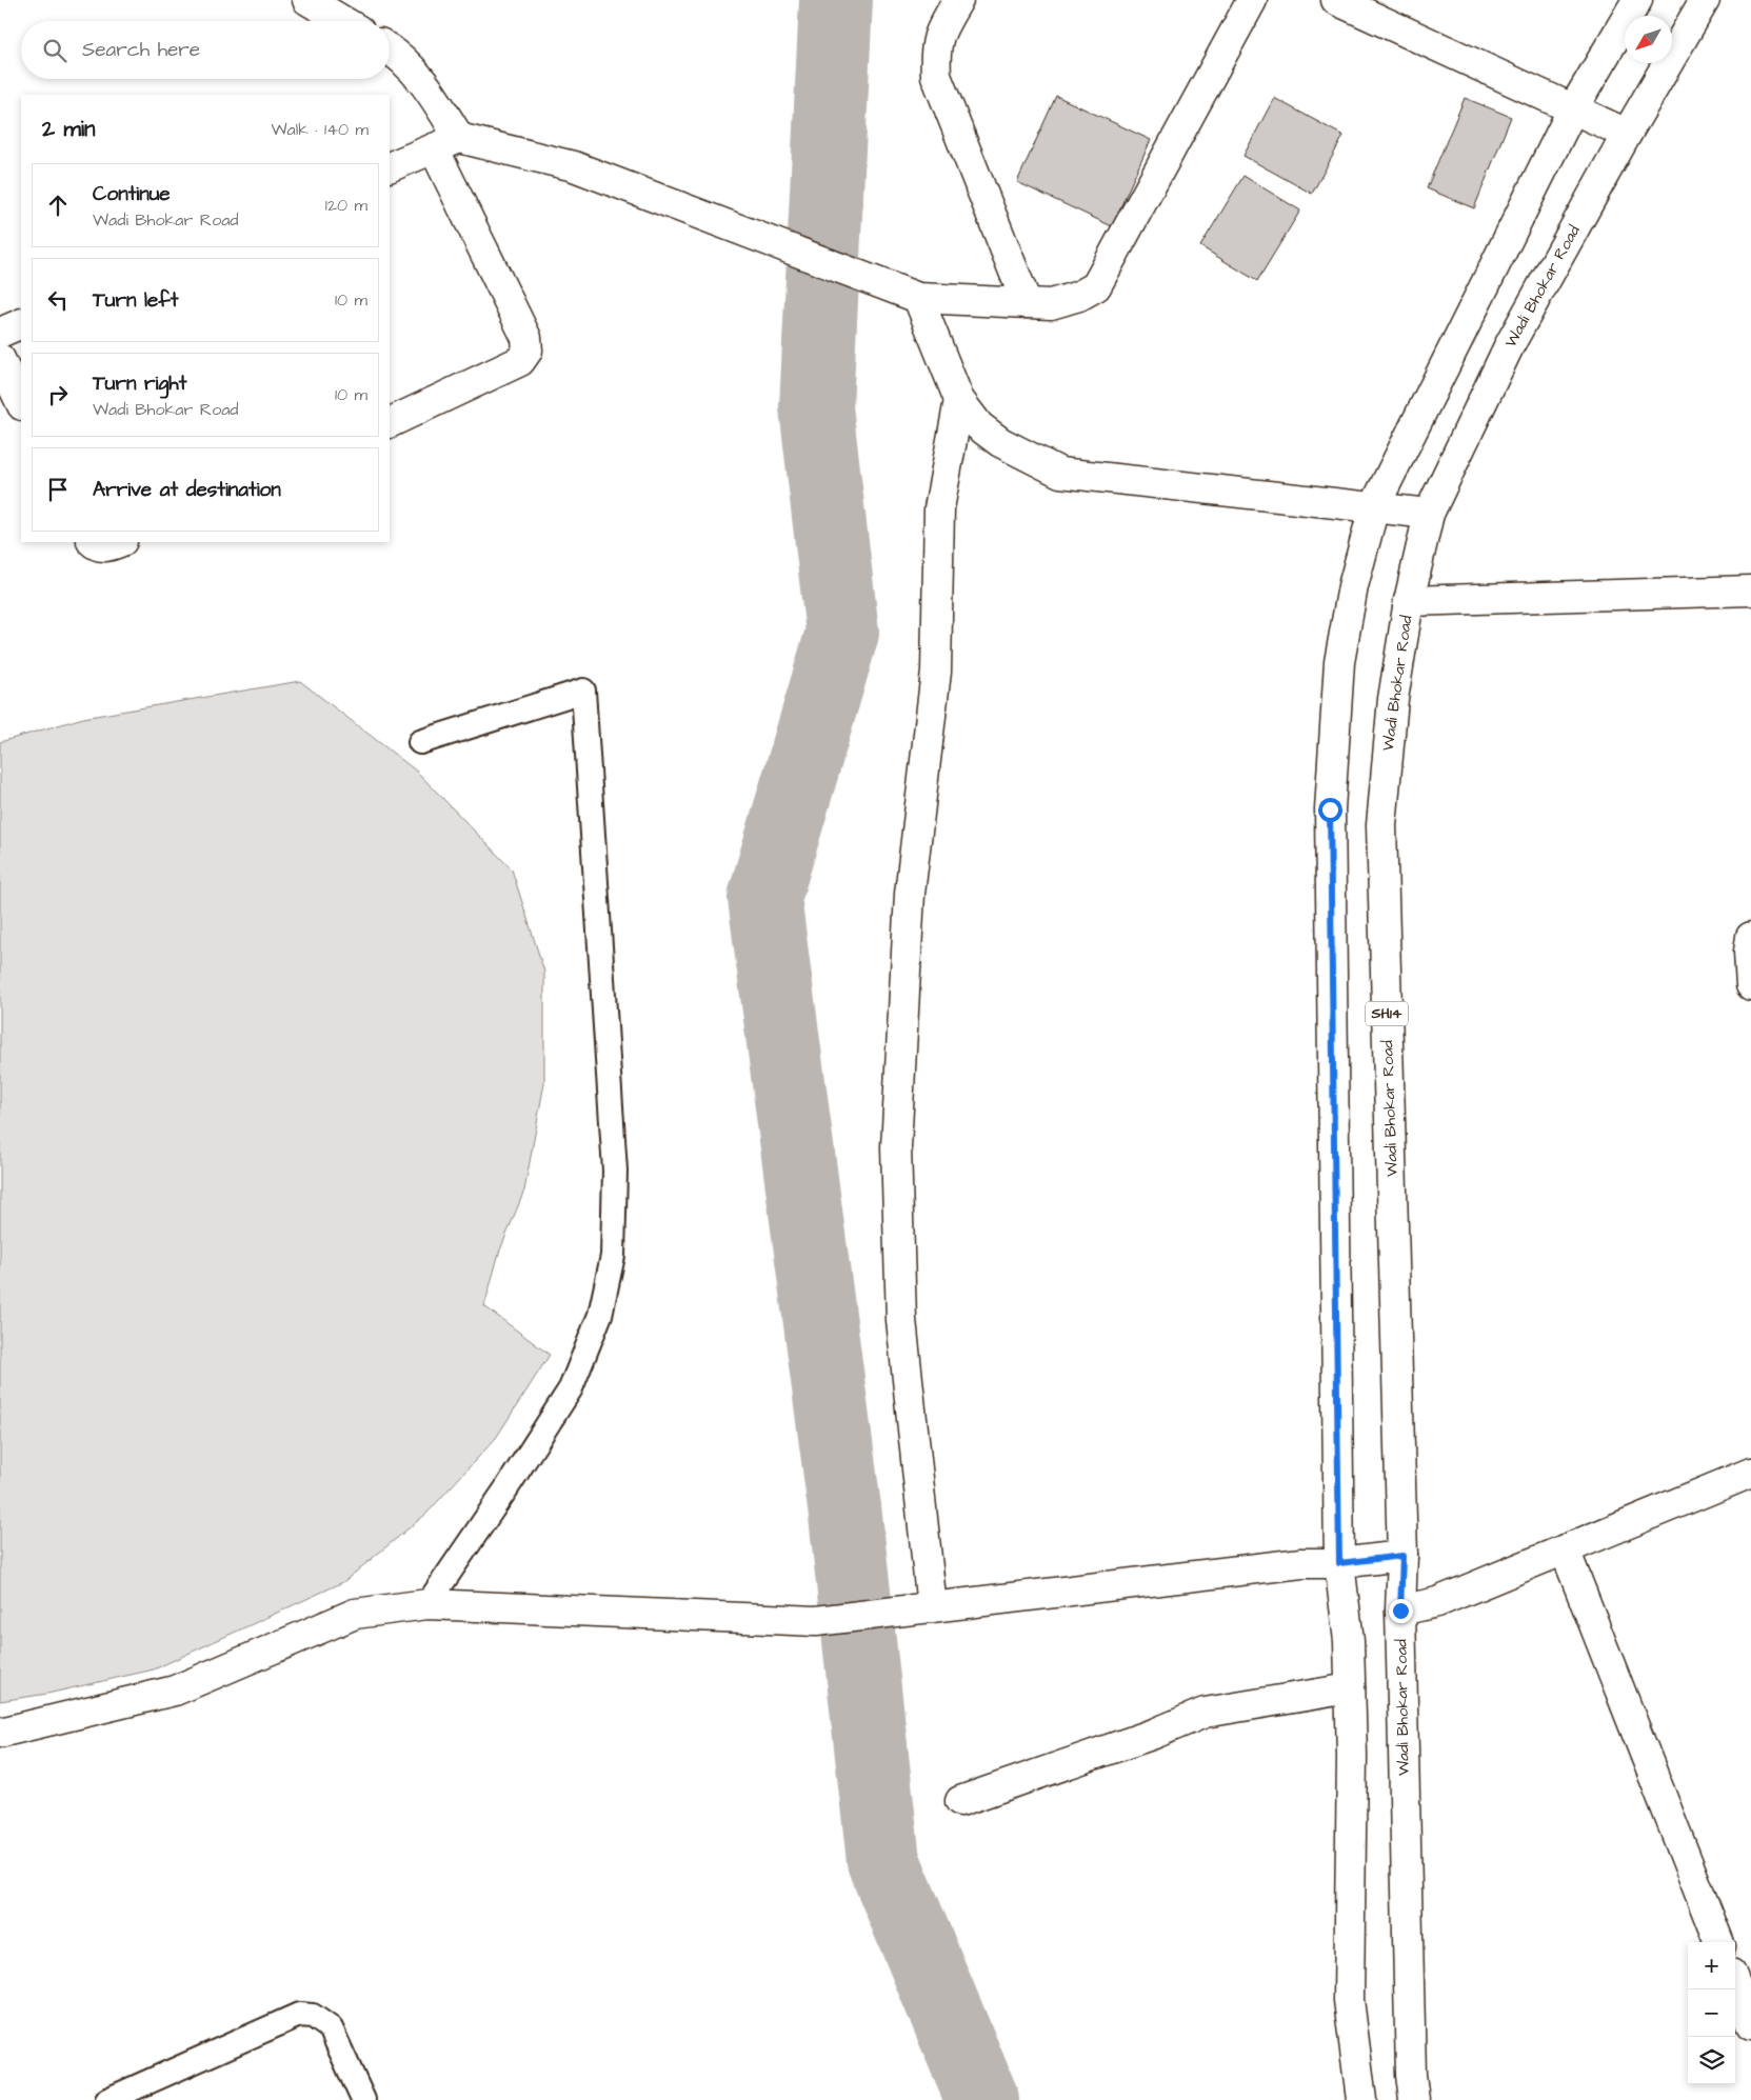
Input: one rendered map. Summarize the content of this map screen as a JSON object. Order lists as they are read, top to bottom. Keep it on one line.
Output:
{"streets":{"street":["Wadi Bhokar Road","SH14"]},"north":"bottom left","page":{"search":"Search here","heading":["2 min","Walk · 140 m"],"list":[["Continue","Wadi Bhokar Road","120 m"],["Turn left","10 m"],["Turn right","Wadi Bhokar Road","10 m"],"Arrive at destination"],"map_buttons":["+","−"]}}
